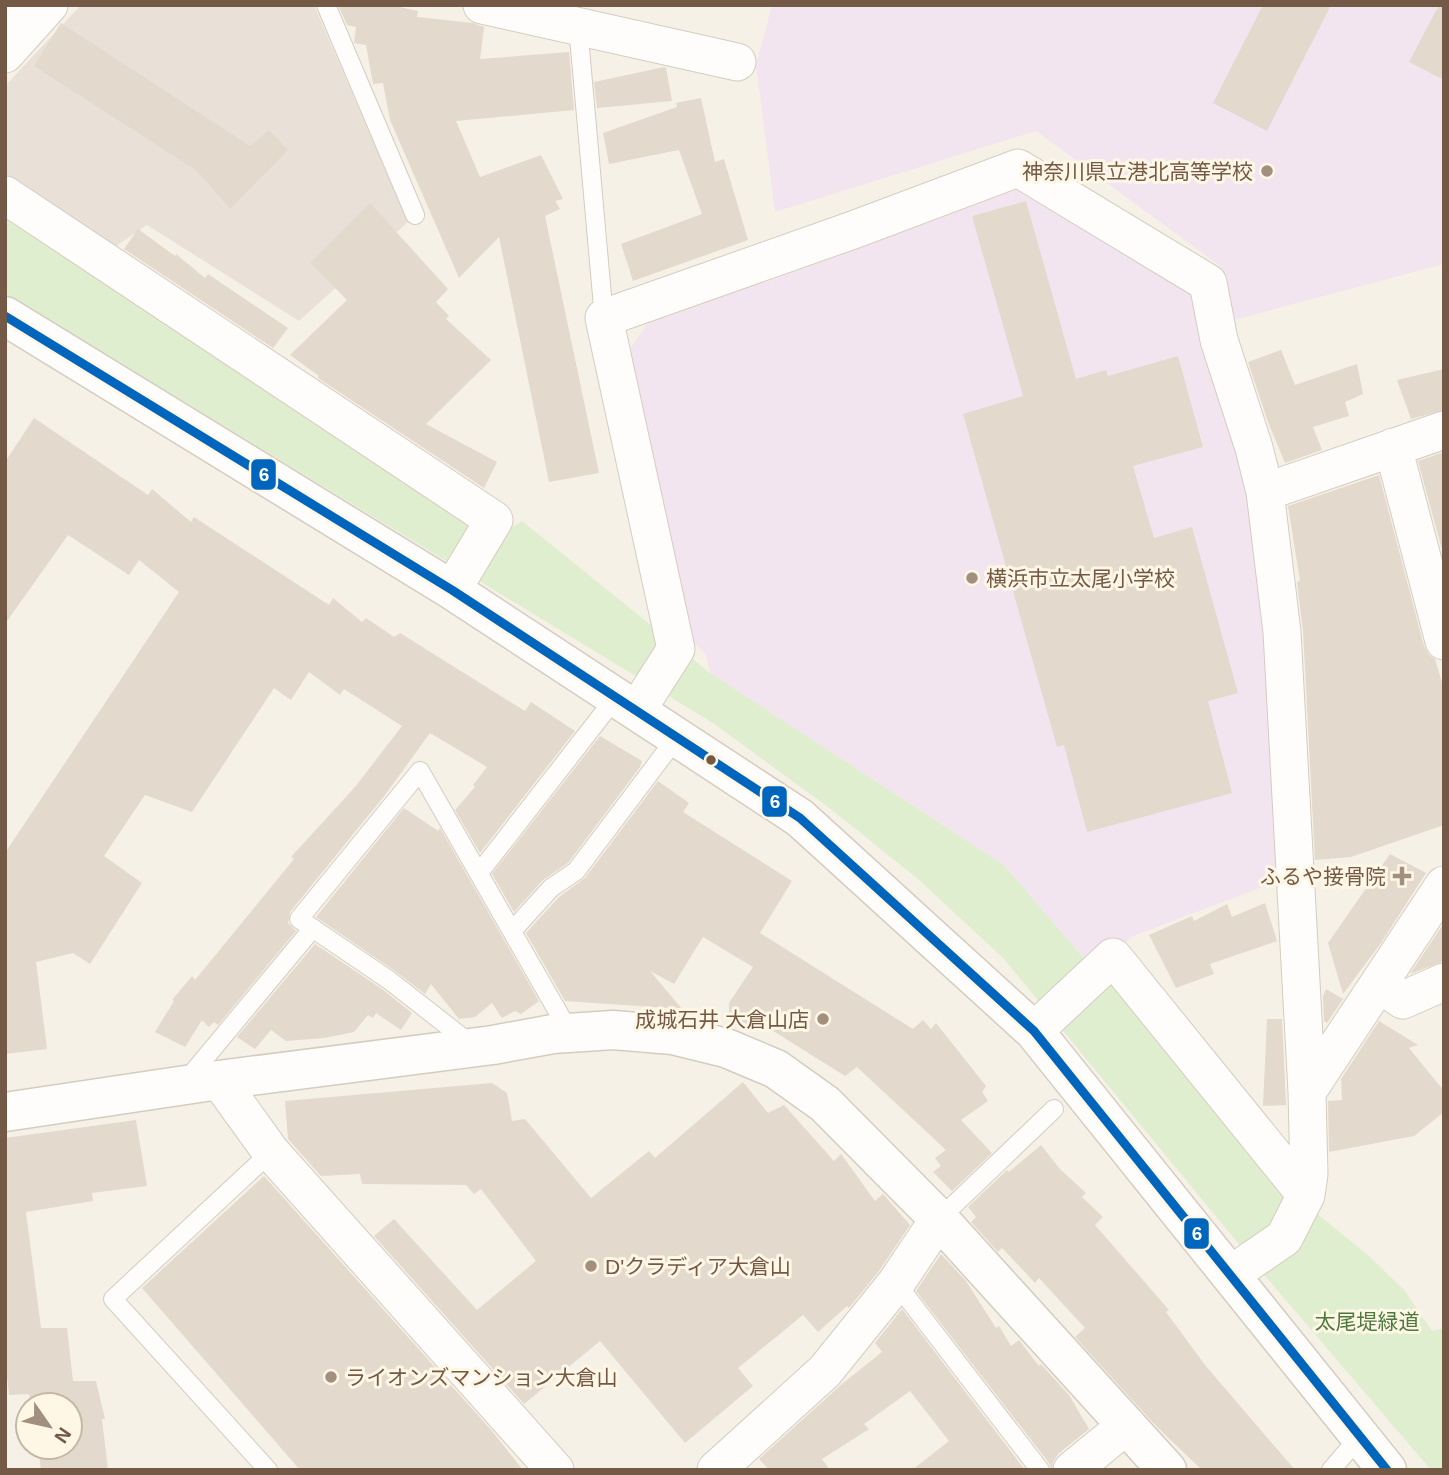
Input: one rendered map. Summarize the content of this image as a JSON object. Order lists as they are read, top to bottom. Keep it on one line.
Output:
{"parks":["太尾堤緑道"],"places":{"other":["神奈川県立港北高等学校","横浜市立太尾小学校","成城石井 大倉山店","D'クラディア大倉山","ライオンズマンション大倉山"],"health":["ふるや接骨院"]},"lines":["transit line 6"],"north":"bottom right"}
